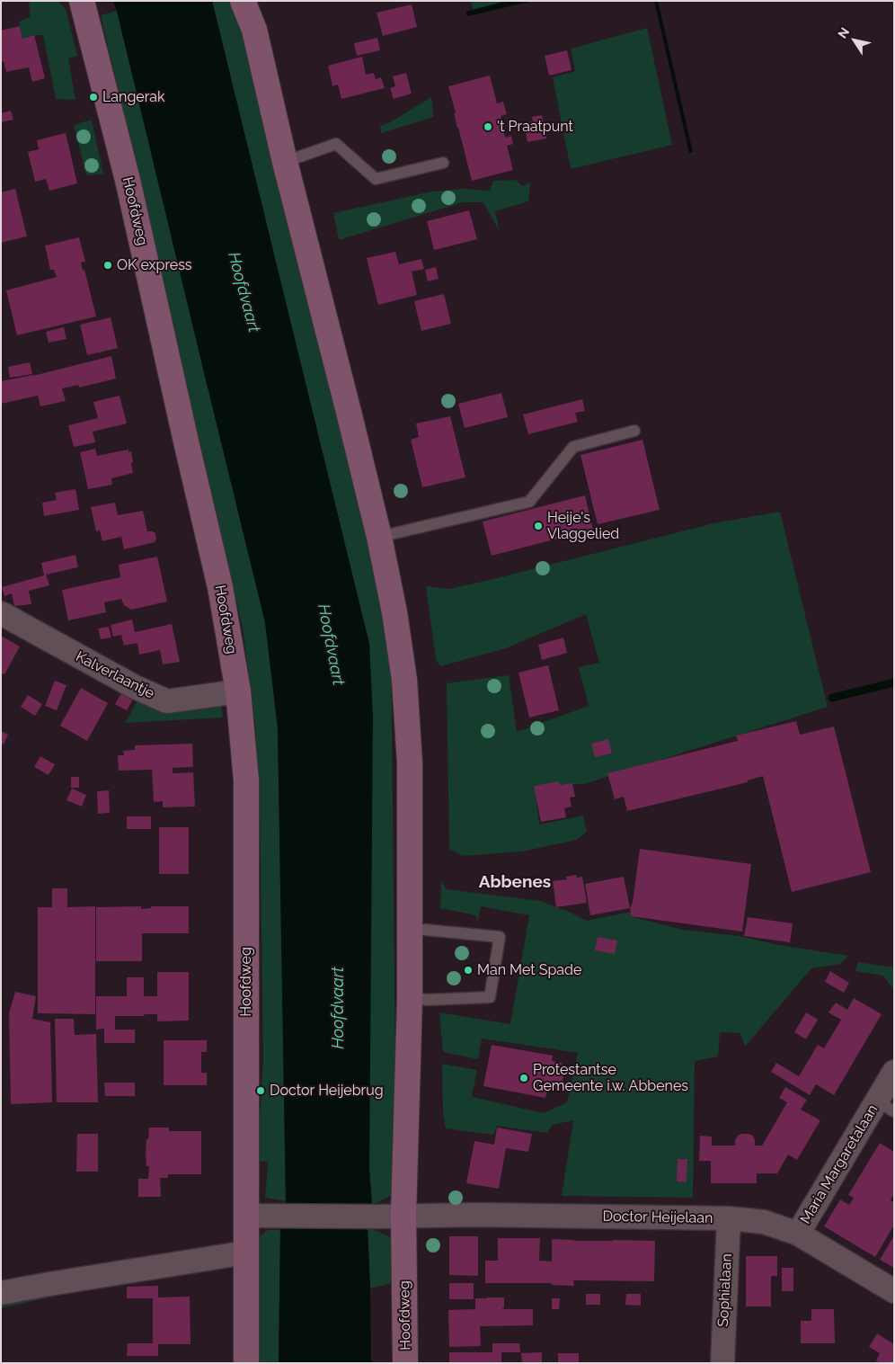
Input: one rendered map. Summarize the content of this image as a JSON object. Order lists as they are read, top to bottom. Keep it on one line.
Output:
{"streets":{"main road":["Hoofdweg"],"street":["Kalverlaantje","Maria Margaretalaan","Doctor Heijelaan","Sophialaan"]},"crossings":[["Hoofdweg","Kalverlaantje"],["Hoofdweg","Doctor Heijelaan"],["Maria Margaretalaan","Doctor Heijelaan"],["Doctor Heijelaan","Sophialaan"]],"districts":["Abbenes"],"water":["Hoofdvaart"],"places":["Langerak","'t Praatpunt","OK express","Heije's Vlaggelied","Man Met Spade","Protestantse Gemeente i.w. Abbenes","Doctor Heijebrug"],"north":"top left"}
